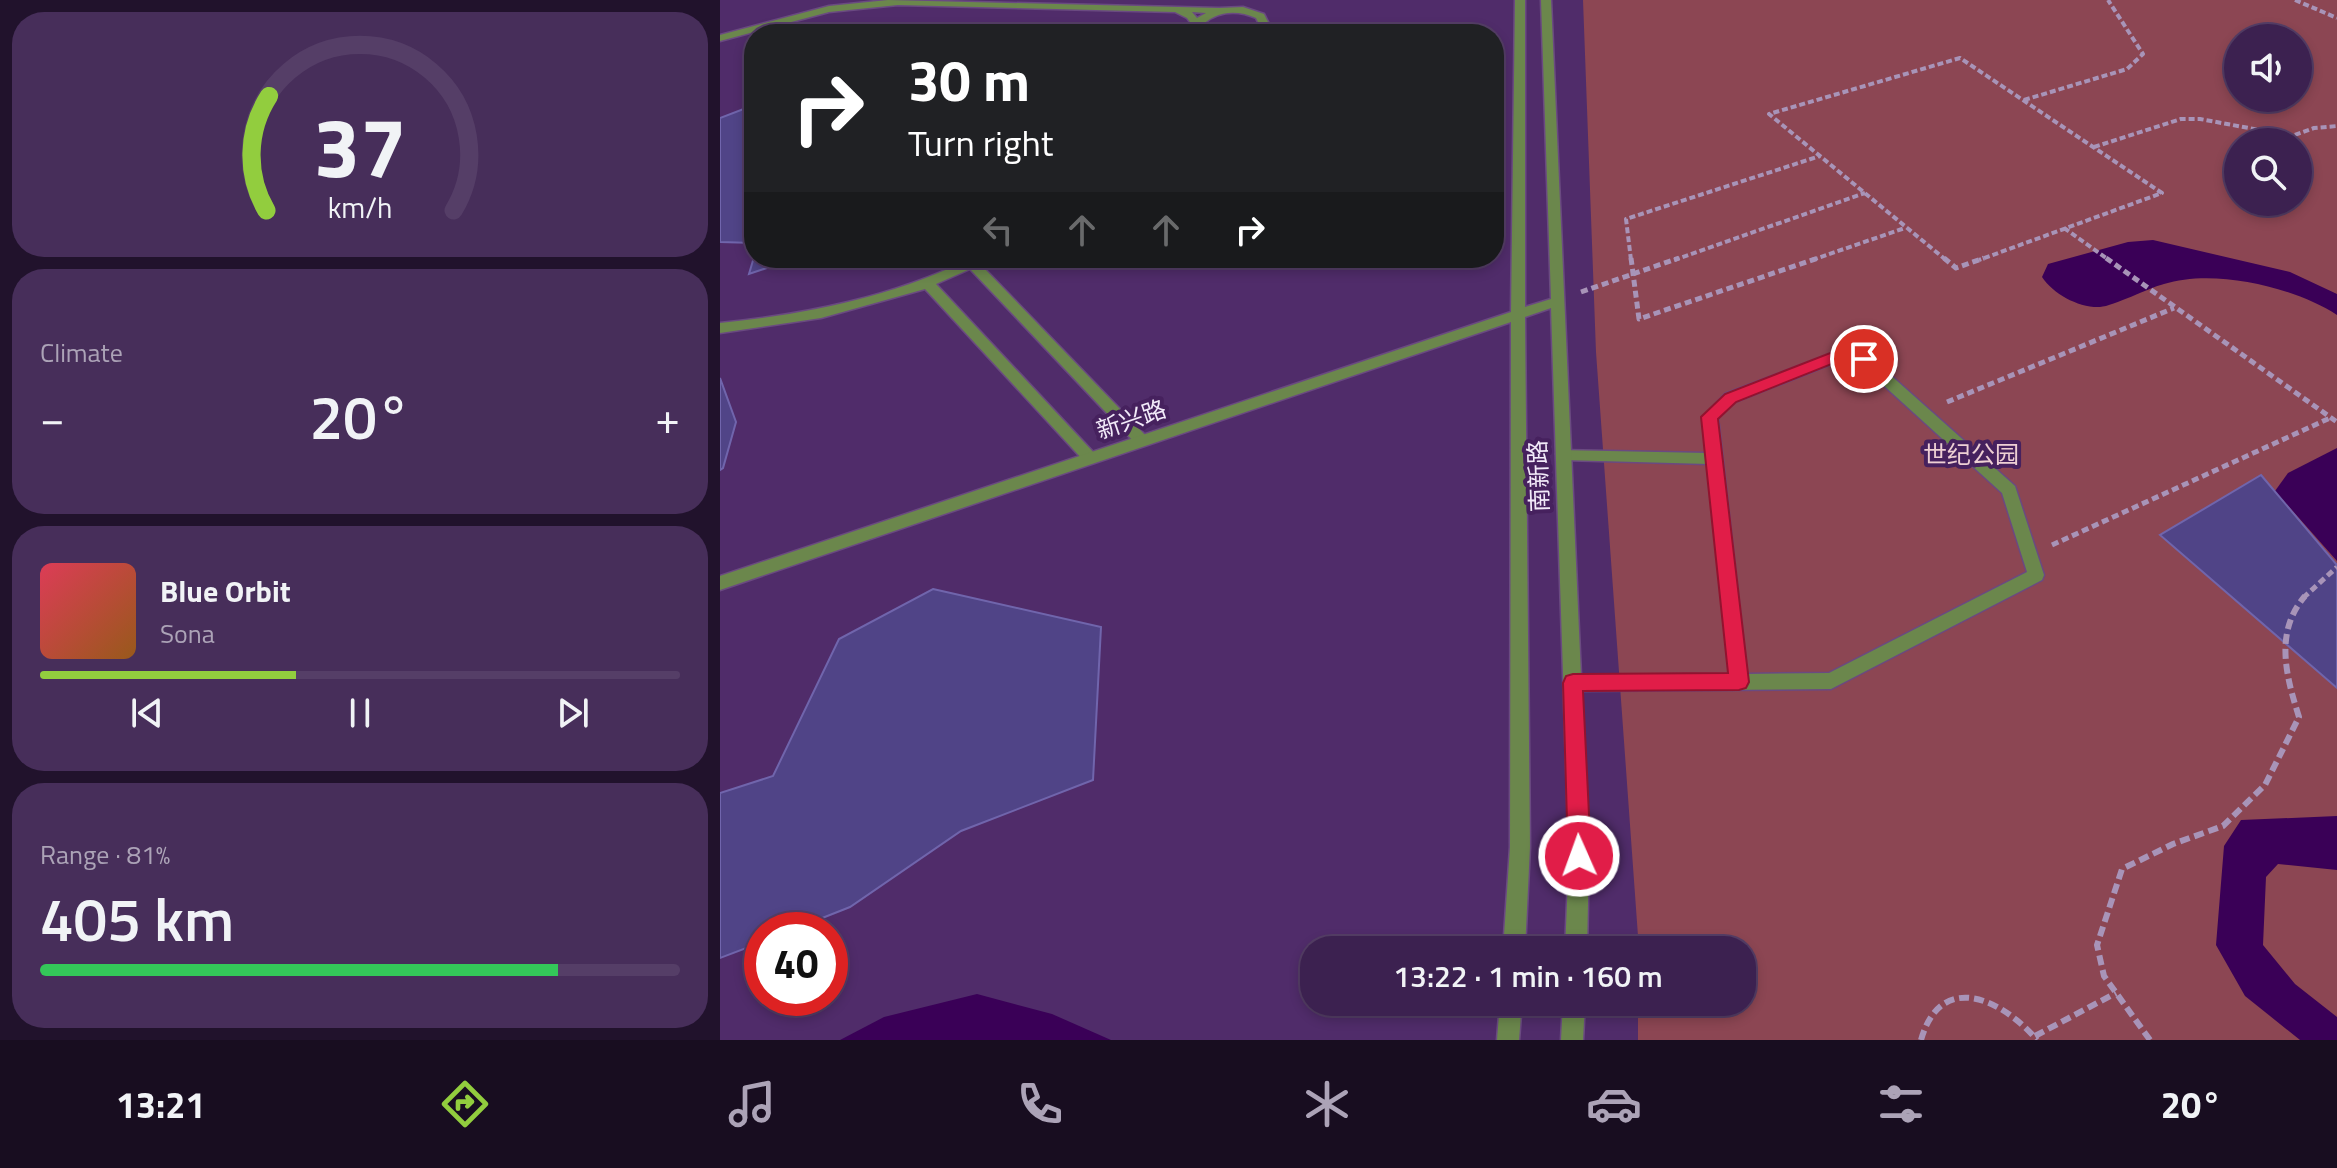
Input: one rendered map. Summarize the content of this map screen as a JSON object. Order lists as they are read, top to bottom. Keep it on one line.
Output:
{"streets":{"street":["新兴路","南新路"]},"crossings":[["新兴路","南新路"]],"parks":["世纪公园"],"page":{"turn":["30 m","Turn right"],"tile":["Climate",["Range · 81%","405 km"]],"heat":["−","20°","+"],"song":["Blue Orbit","Sona"],"limit":"40","trip":"13:22 · 1 min · 160 m","tabs":["13:21","20°"],"gauge":["37","km/h"]}}
